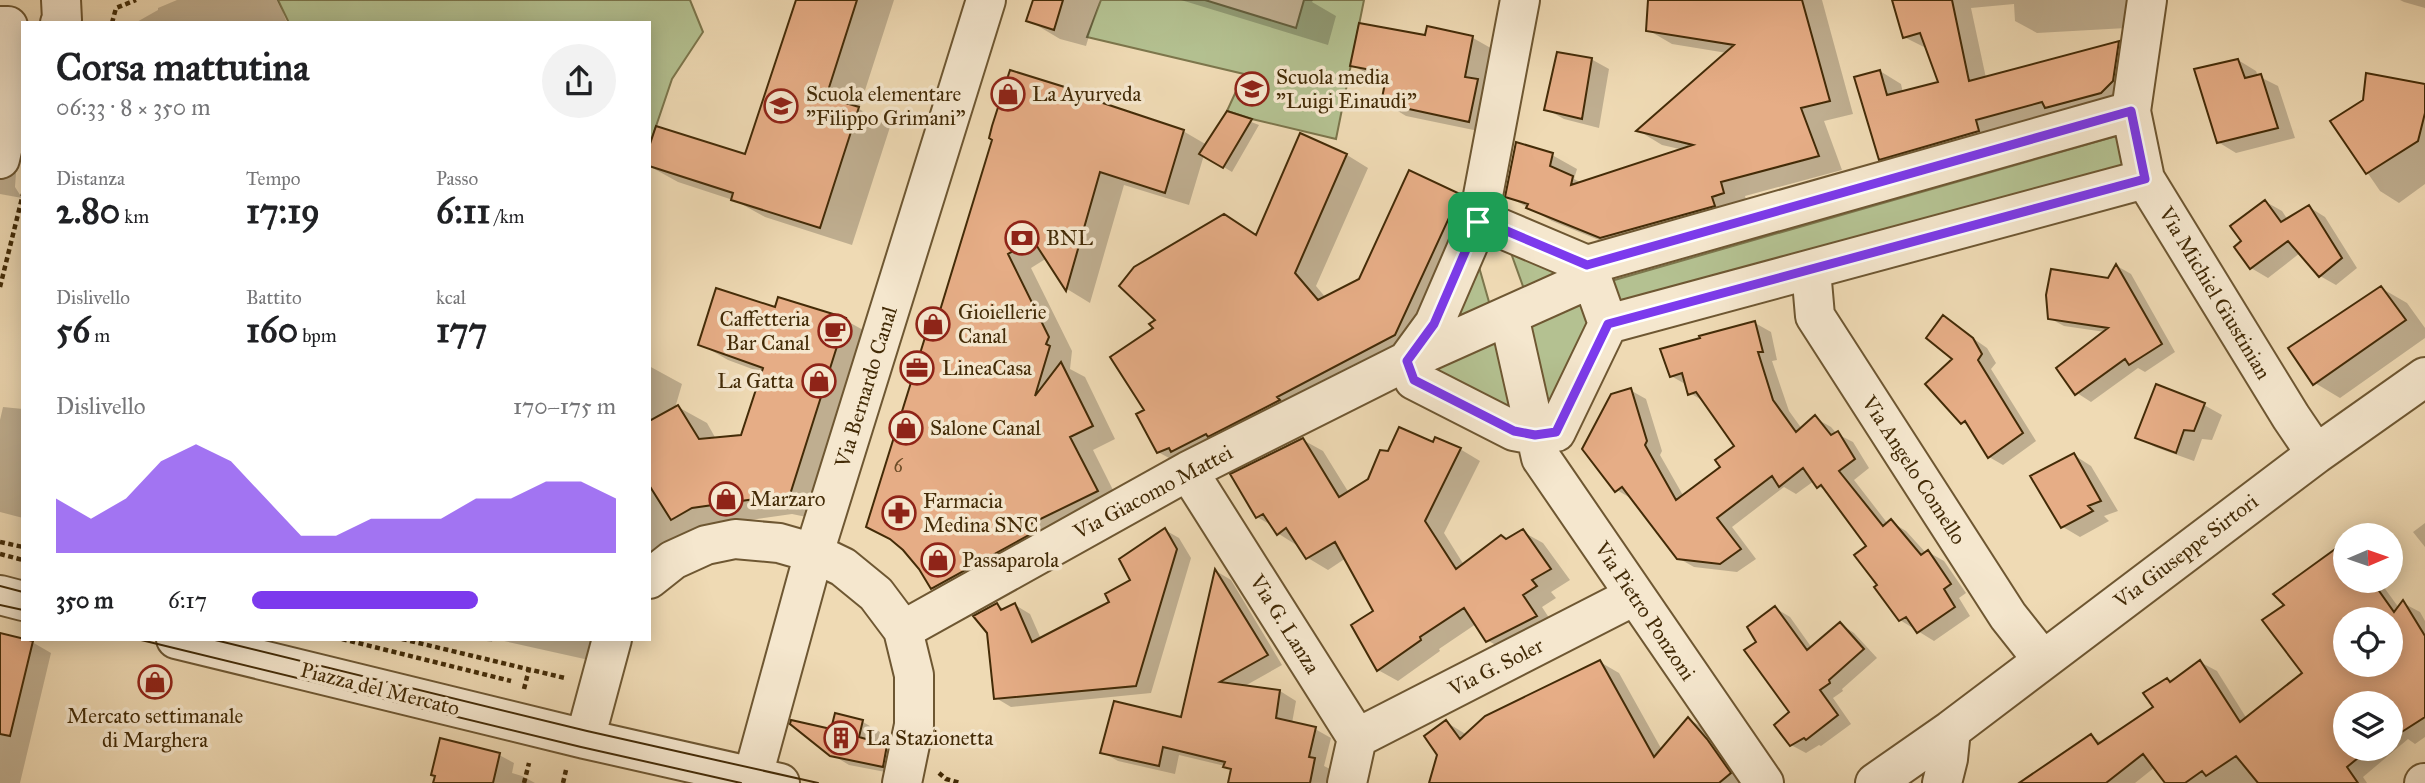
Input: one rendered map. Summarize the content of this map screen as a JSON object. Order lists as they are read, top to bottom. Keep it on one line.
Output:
{"streets":{"street":["Via Michiel Giustinian","Via Bernardo Canal","Via Angelo Comello","Via Giacomo Mattei","Via Giuseppe Sirtori","Via Pietro Ponzoni","Via G. Lanza","Via G. Soler","Piazza del Mercato"]},"crossings":[["Via Michiel Giustinian","Via Giacomo Mattei"],["Via Michiel Giustinian","Via Giuseppe Sirtori"],["Via Bernardo Canal","Piazza del Mercato"],["Via Angelo Comello","Via Giuseppe Sirtori"],["Via Giacomo Mattei","Via Pietro Ponzoni"],["Via Giacomo Mattei","Via G. Lanza"],["Via Pietro Ponzoni","Via G. Soler"],["Via G. Lanza","Via G. Soler"]],"places":{"school or university":["Scuola media \"Luigi Einaudi\"","Scuola elementare \"Filippo Grimani\""],"shop":["La Ayurveda","Gioiellerie Canal","La Gatta","Salone Canal","Marzaro","Passaparola","Mercato settimanale di Marghera"],"bank":["BNL"],"cafe":["Caffetteria Bar Canal"],"office":["LineaCasa"],"pharmacy":["Farmacia Medina SNC"],"building":["La Stazionetta"]},"house_numbers":["6"],"north":"right","page":{"heading":["Corsa mattutina","06:33 · 8 × 350 m"],"stats":[["Distanza","2.80 km"],["Tempo","17:19"],["Passo","6:11 /km"],["Dislivello","56 m"],["Battito","160 bpm"],["kcal","177"]],"chart":["Dislivello","170–175 m"],"list":[{"name":"350 m","note":"6:17"}]}}
